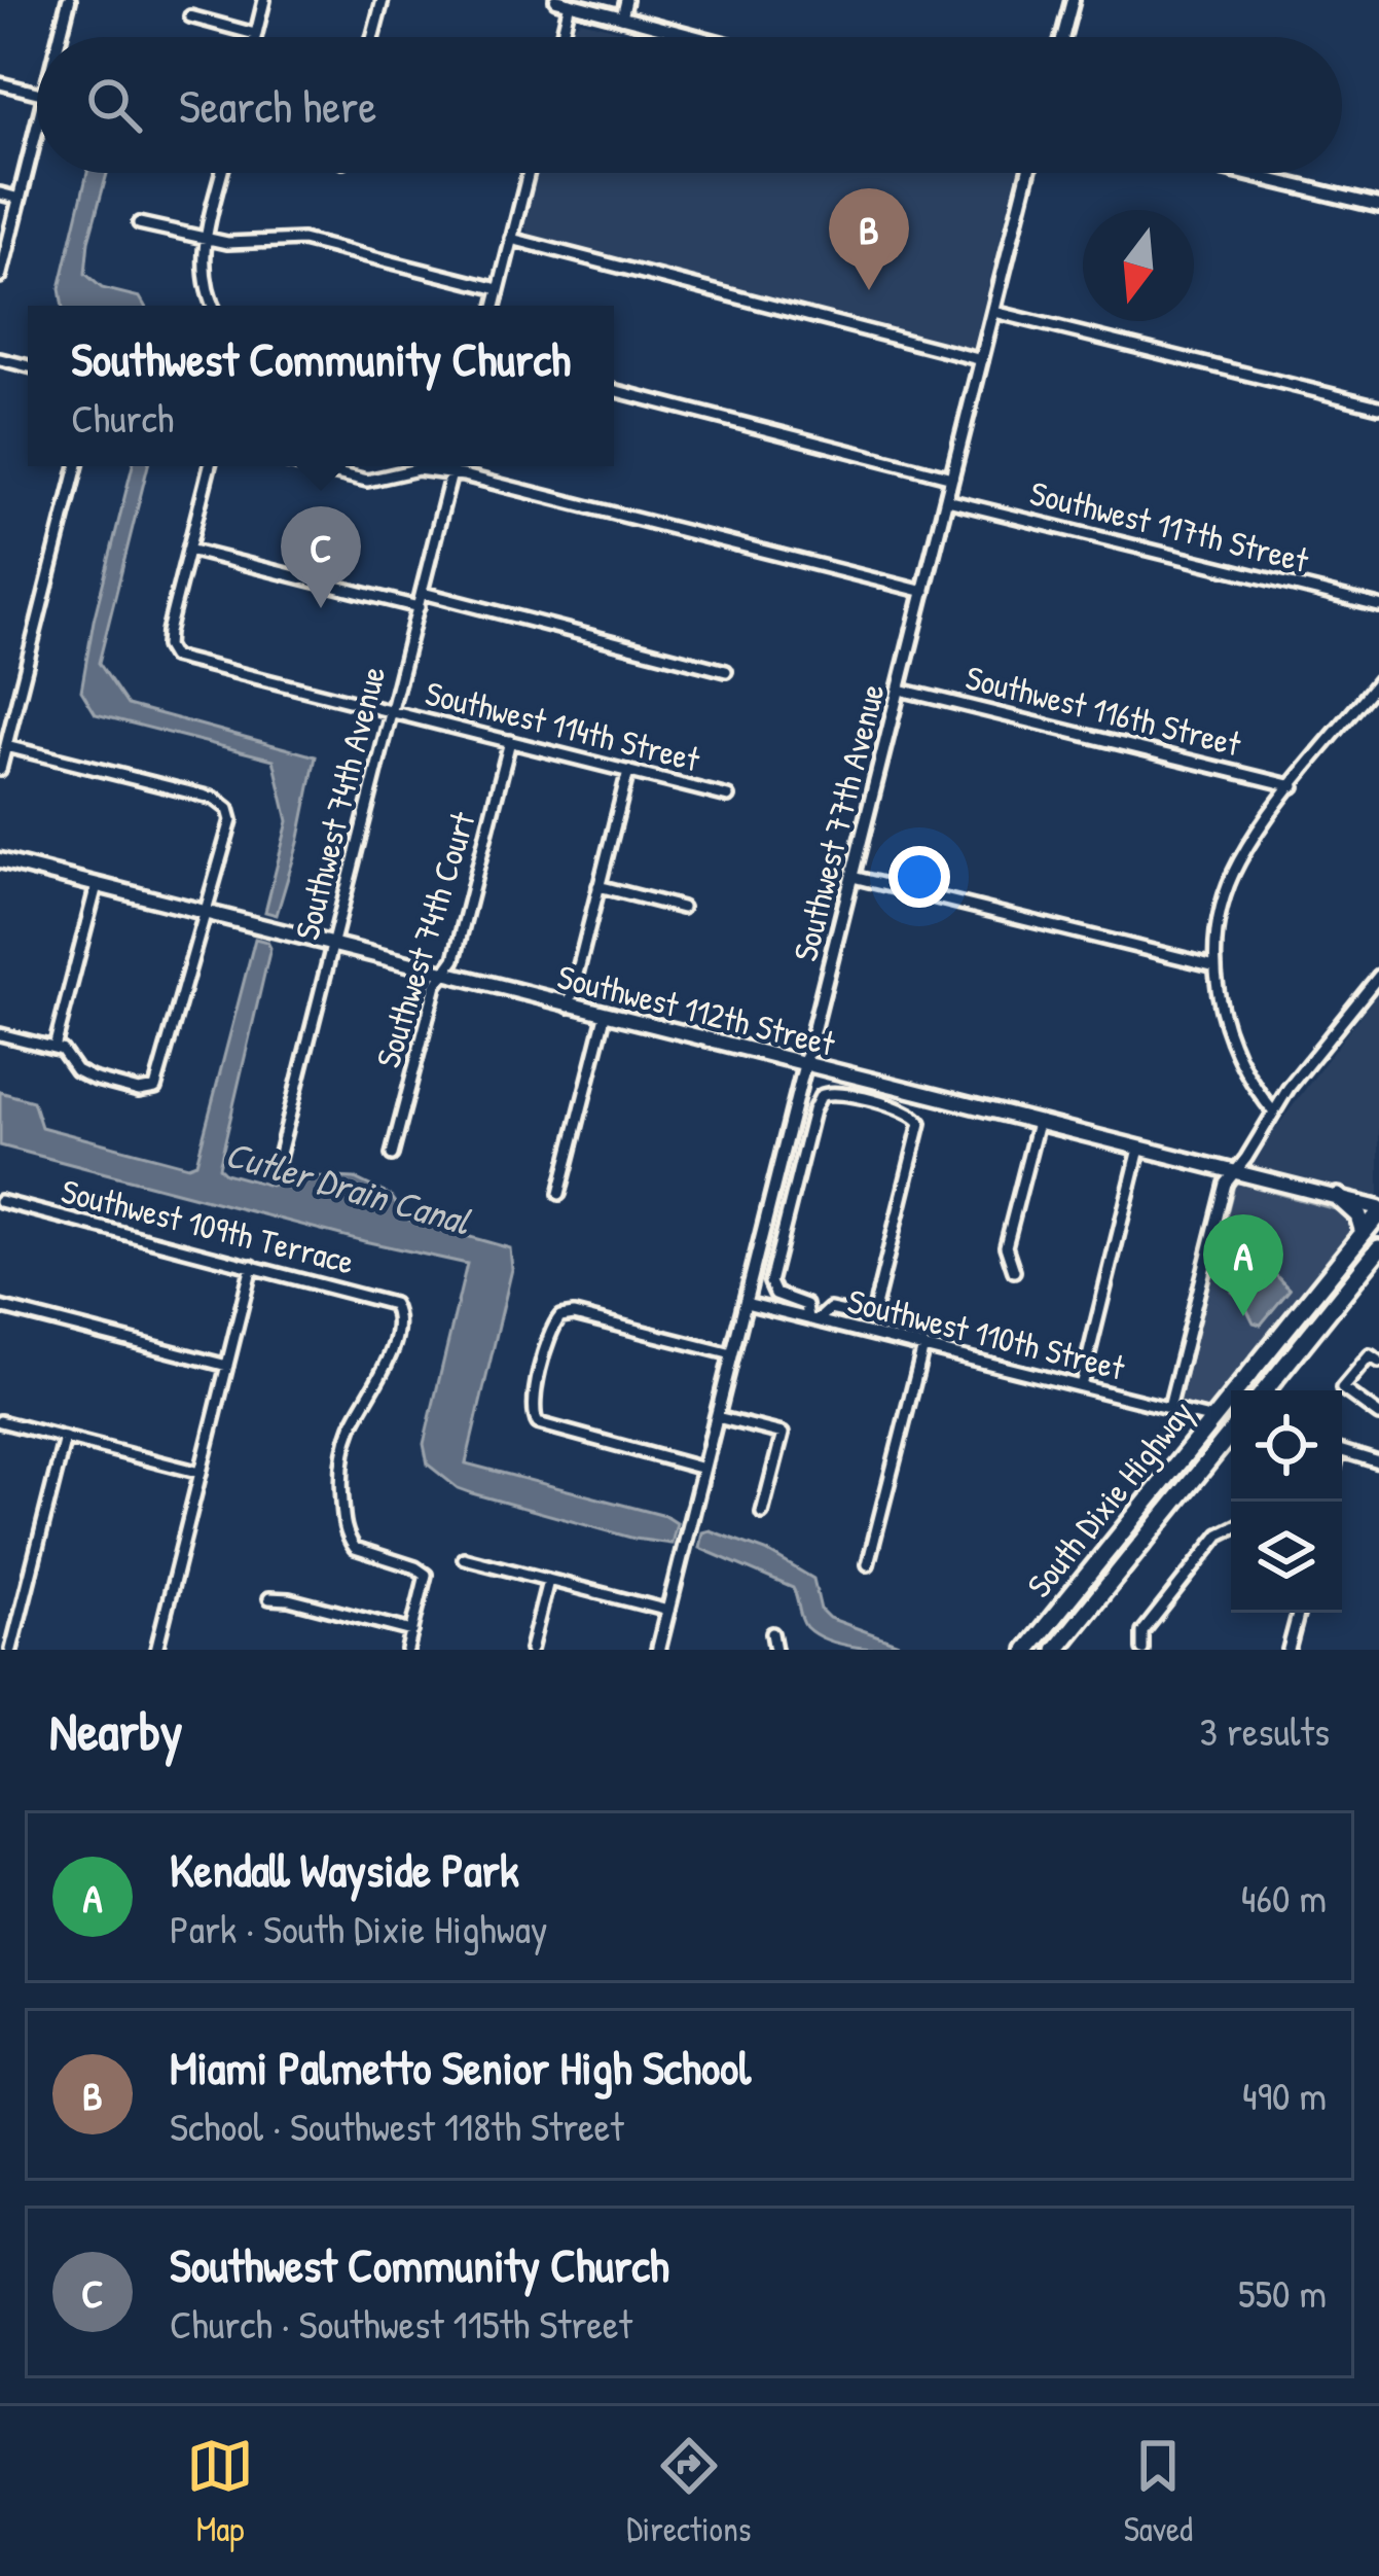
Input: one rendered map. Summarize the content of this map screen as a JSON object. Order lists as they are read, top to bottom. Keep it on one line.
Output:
{"streets":{"highway":["South Dixie Highway"],"main road":["Southwest 112th Street"],"street":["Southwest 117th Street","Southwest 116th Street","Southwest 114th Street","Southwest 74th Avenue","Southwest 77th Avenue","Southwest 74th Court","Southwest 109th Terrace","Southwest 110th Street"]},"crossings":[["Southwest 117th Street","Southwest 77th Avenue"],["Southwest 116th Street","Southwest 77th Avenue"],["Southwest 114th Street","Southwest 74th Avenue"],["Southwest 114th Street","Southwest 74th Court"],["Southwest 74th Avenue","Southwest 112th Street"],["Southwest 77th Avenue","Southwest 112th Street"],["Southwest 77th Avenue","Southwest 110th Street"],["Southwest 74th Court","Southwest 112th Street"],["Southwest 112th Street","South Dixie Highway"],["Southwest 110th Street","South Dixie Highway"]],"water":["Cutler Drain Canal"],"north":"bottom","page":{"search":"Search here","pins":["B","C","A"],"popup":["Southwest Community Church","Church"],"heading":["Nearby","3 results"],"list":[{"mark":"A","name":"Kendall Wayside Park","note":"Park · South Dixie Highway","value":"460 m"},{"mark":"B","name":"Miami Palmetto Senior High School","note":"School · Southwest 118th Street","value":"490 m"},{"mark":"C","name":"Southwest Community Church","note":"Church · Southwest 115th Street","value":"550 m"}],"nav":["Map","Directions","Saved"]}}
